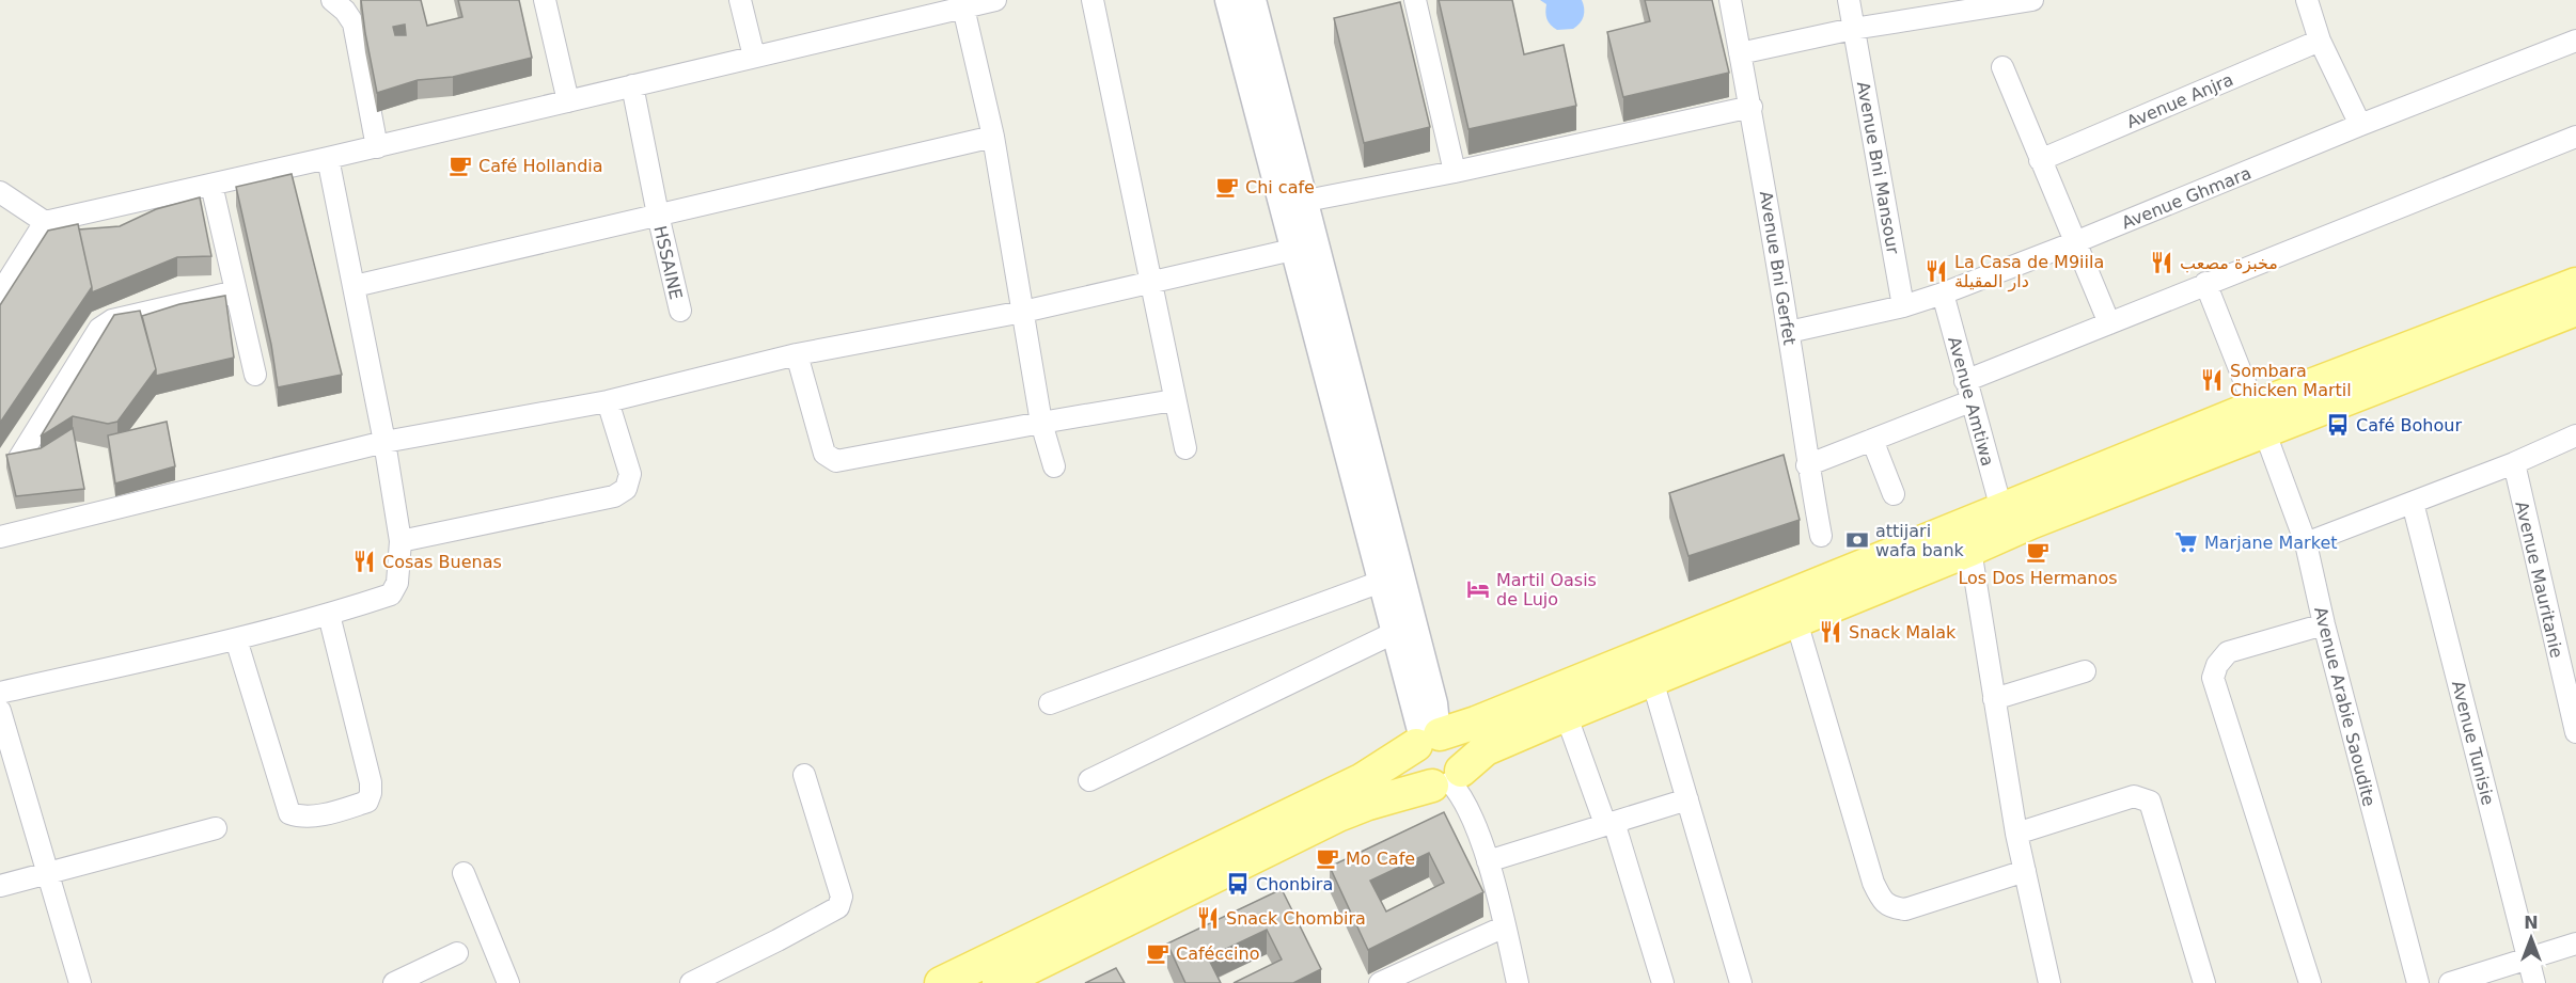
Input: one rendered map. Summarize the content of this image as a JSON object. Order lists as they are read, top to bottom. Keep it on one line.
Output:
{"streets":{"street":["Avenue Anjra","Avenue Bni Mansour","Avenue Ghmara","HSSAINE","Avenue Bni Gerfet","Avenue Amtiwa","Avenue Mauritanie","Avenue Arabie Saoudite","Avenue Tunisie"]},"crossings":[["Avenue Bni Mansour","Avenue Ghmara"],["Avenue Ghmara","Avenue Bni Gerfet"],["Avenue Ghmara","Avenue Amtiwa"]],"places":{"cafe":["Café Hollandia","Chi cafe","Los Dos Hermanos","Mo Cafe","Caféccino"],"restaurant":["مخبزة مصعب","La Casa de M9iila دار المقيلة","Sombara Chicken Martil","Cosas Buenas","Snack Malak","Snack Chombira"],"bus stop":["Café Bohour","Chonbira"],"bank":["attijari wafa bank"],"supermarket":["Marjane Market"],"hotel":["Martil Oasis de Lujo"]},"north":"top"}
